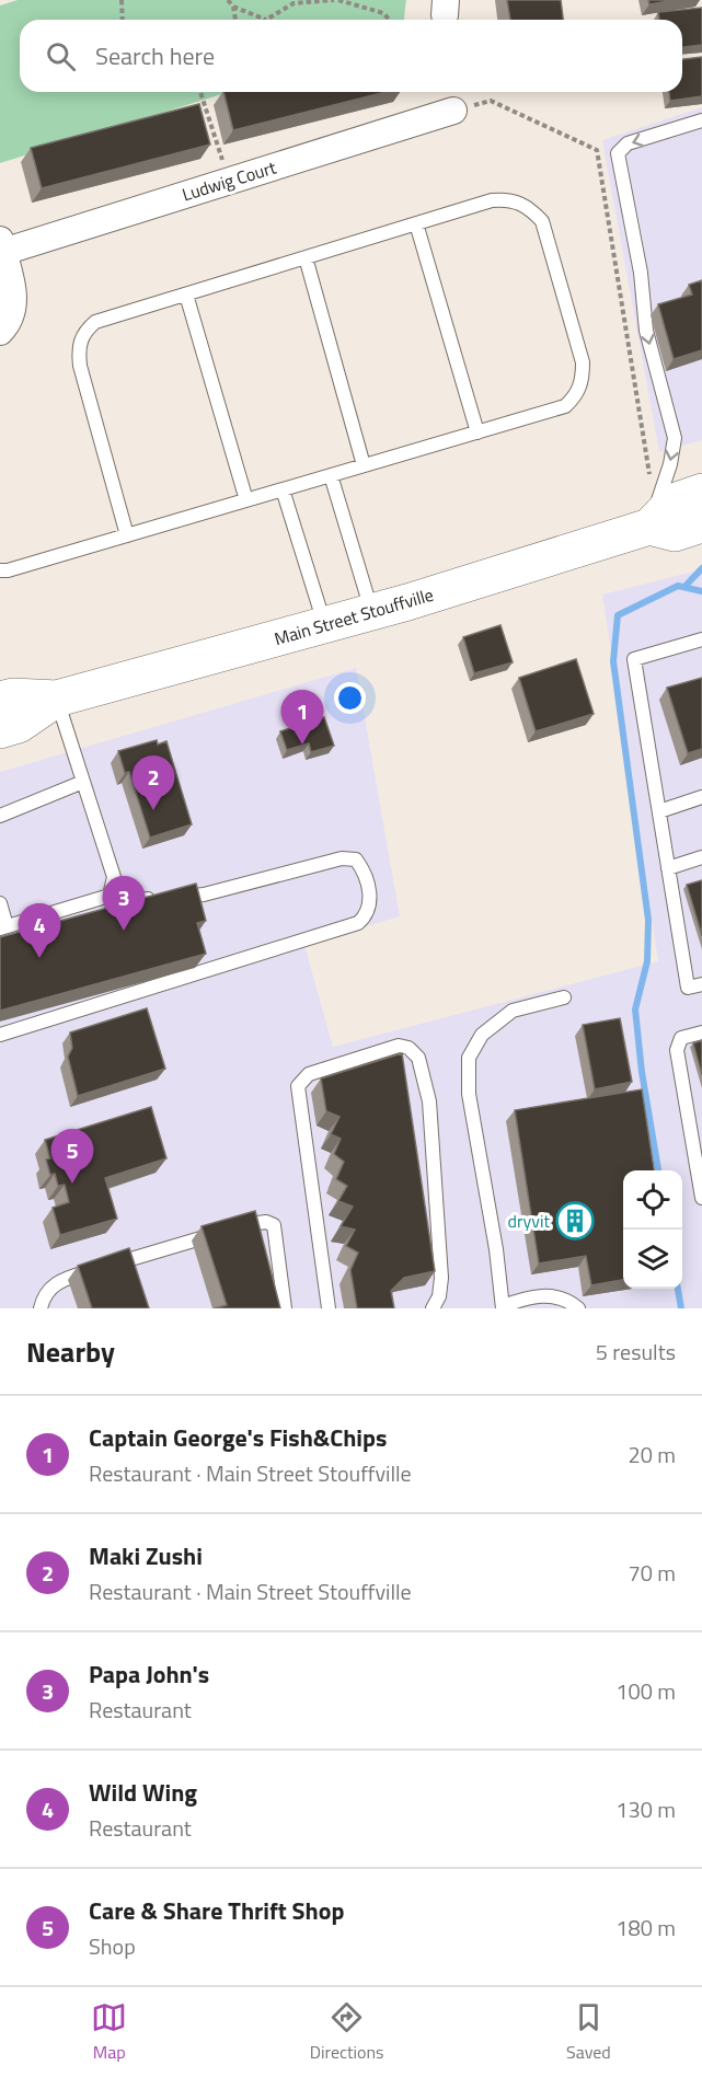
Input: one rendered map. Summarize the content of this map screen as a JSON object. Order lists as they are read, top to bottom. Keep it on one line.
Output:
{"streets":{"main road":["Main Street Stouffville"],"street":["Ludwig Court"]},"places":{"building":["dryvit"]},"page":{"search":"Search here","pins":["1","2","3","4","5"],"heading":["Nearby","5 results"],"list":[{"mark":"1","name":"Captain George's Fish&Chips","note":"Restaurant · Main Street Stouffville","value":"20 m"},{"mark":"2","name":"Maki Zushi","note":"Restaurant · Main Street Stouffville","value":"70 m"},{"mark":"3","name":"Papa John's","note":"Restaurant","value":"100 m"},{"mark":"4","name":"Wild Wing","note":"Restaurant","value":"130 m"},{"mark":"5","name":"Care & Share Thrift Shop","note":"Shop","value":"180 m"}],"nav":["Map","Directions","Saved"]}}
